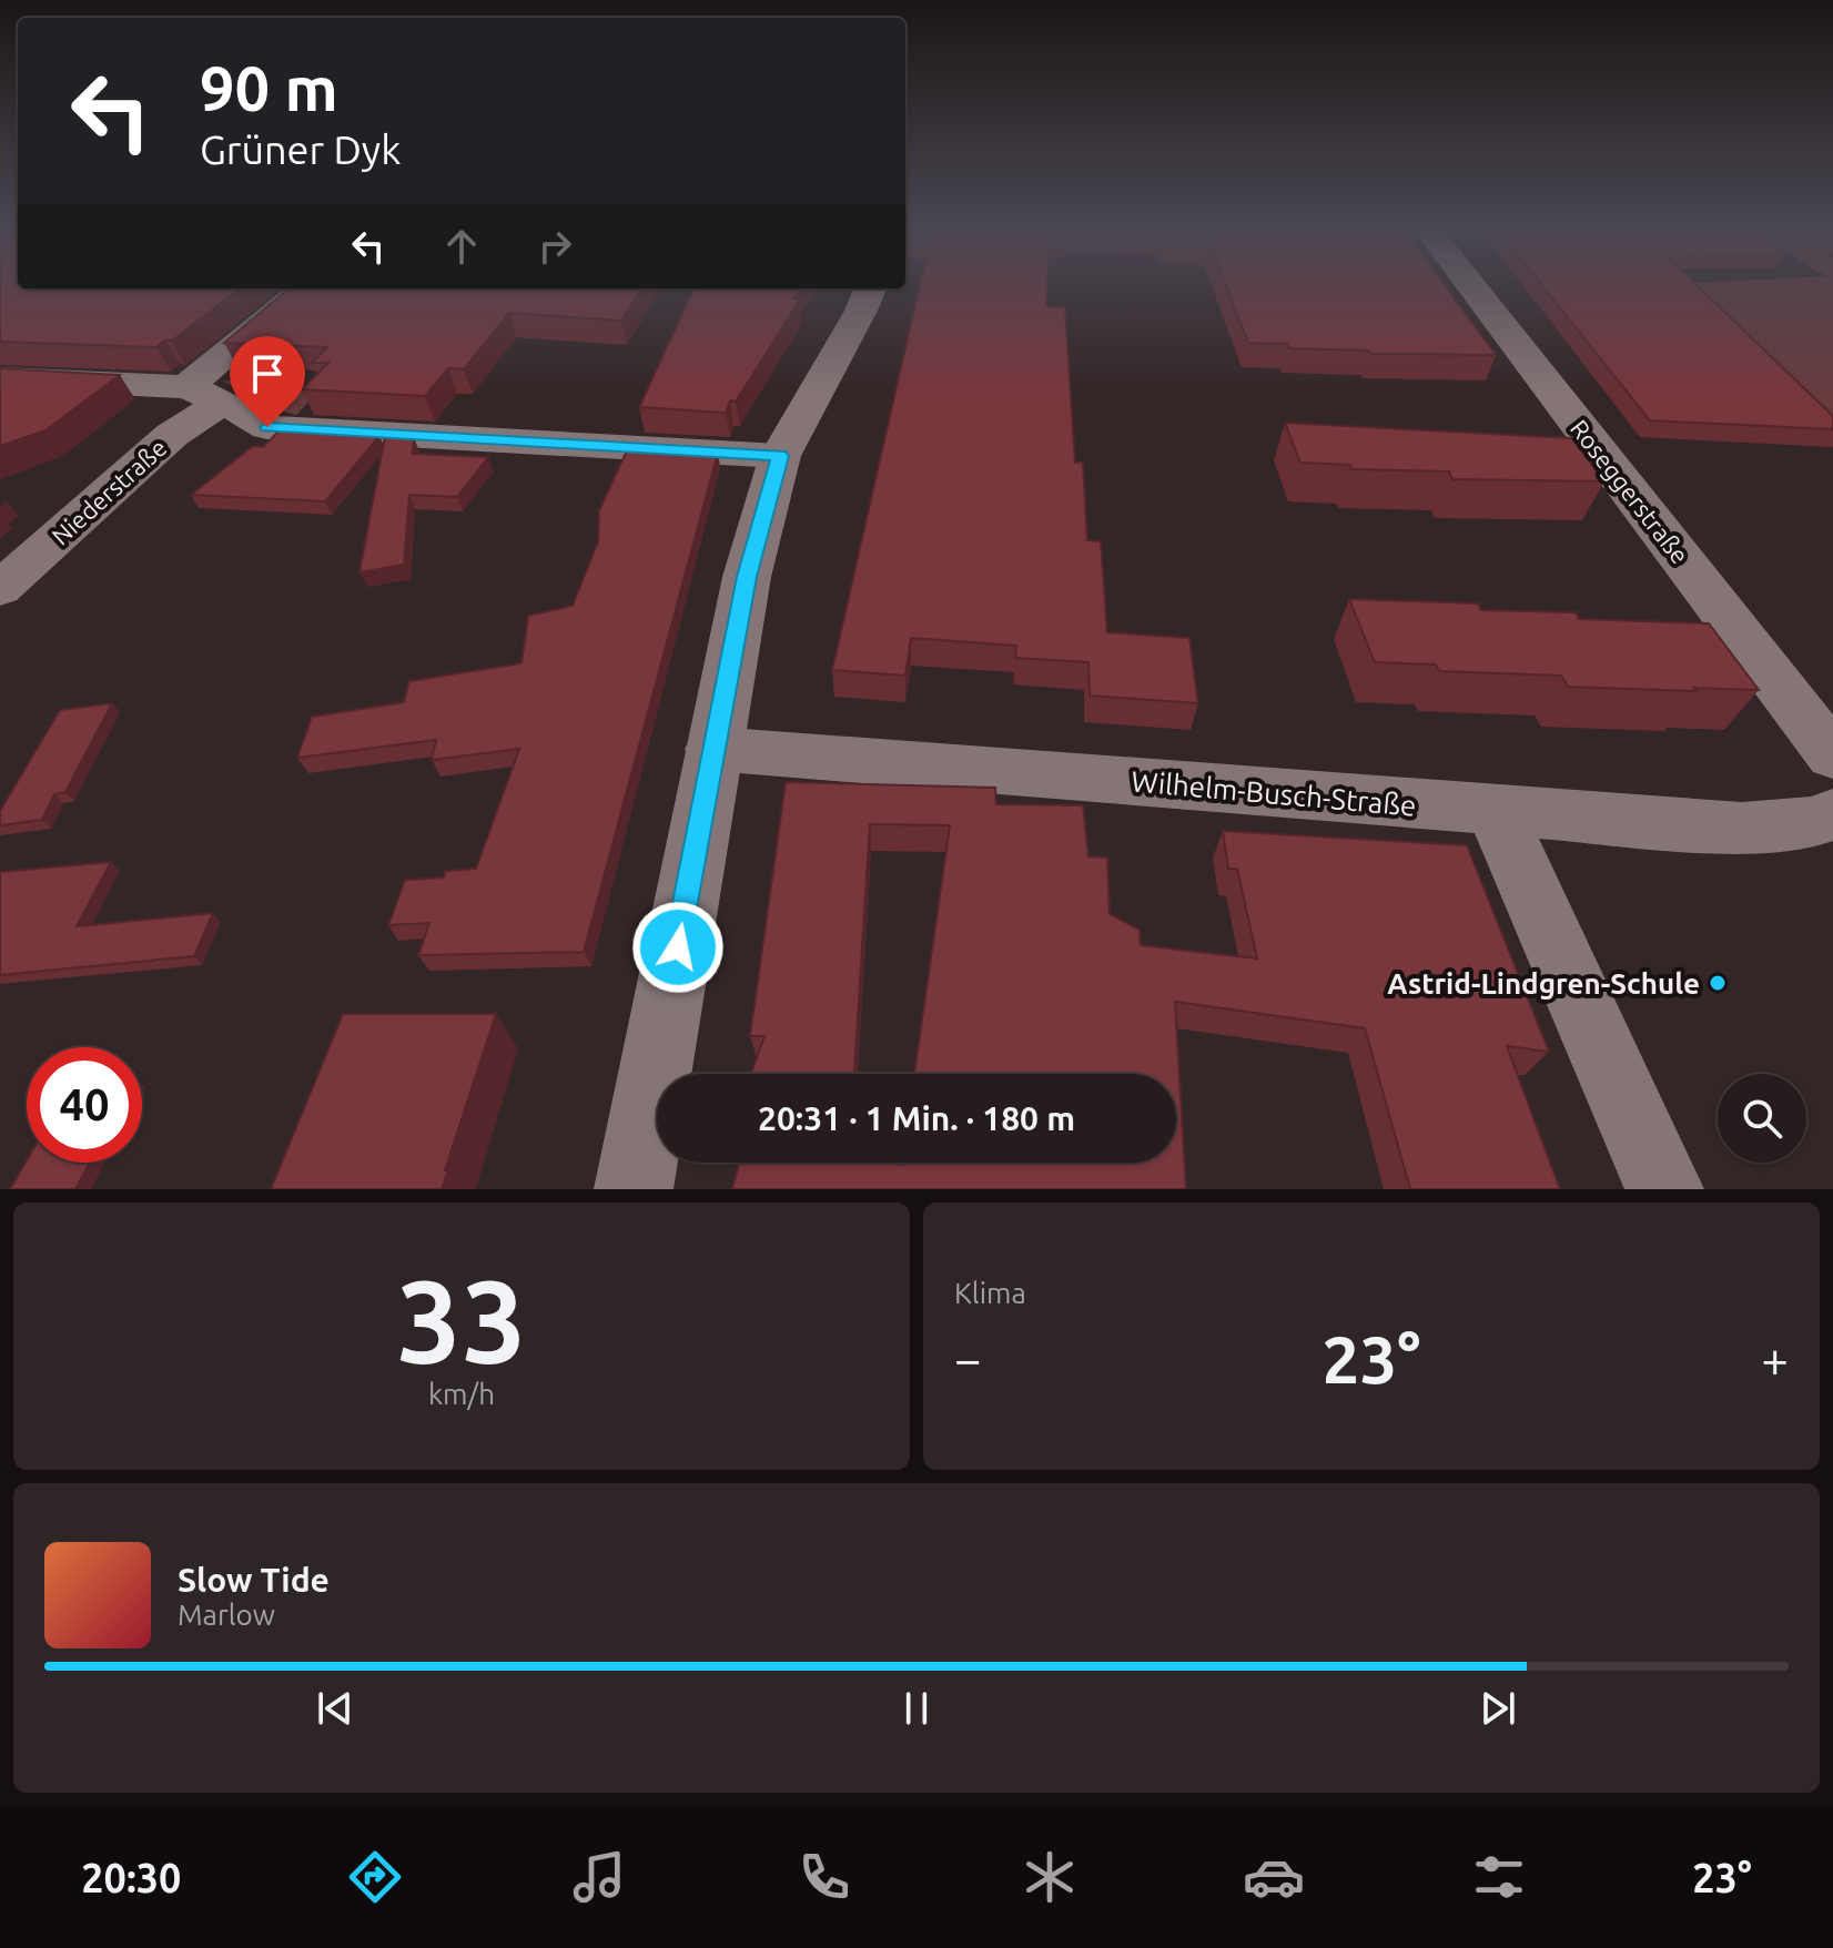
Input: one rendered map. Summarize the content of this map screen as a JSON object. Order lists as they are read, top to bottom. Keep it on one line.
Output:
{"streets":{"street":["Niederstraße","Roseggerstraße","Wilhelm-Busch-Straße"]},"places":["Astrid-Lindgren-Schule"],"page":{"turn":["90 m","Grüner Dyk"],"limit":"40","trip":"20:31 · 1 Min. · 180 m","tile":[["33","km/h"],"Klima"],"heat":["−","23°","+"],"song":["Slow Tide","Marlow"],"tabs":["20:30","23°"]}}
